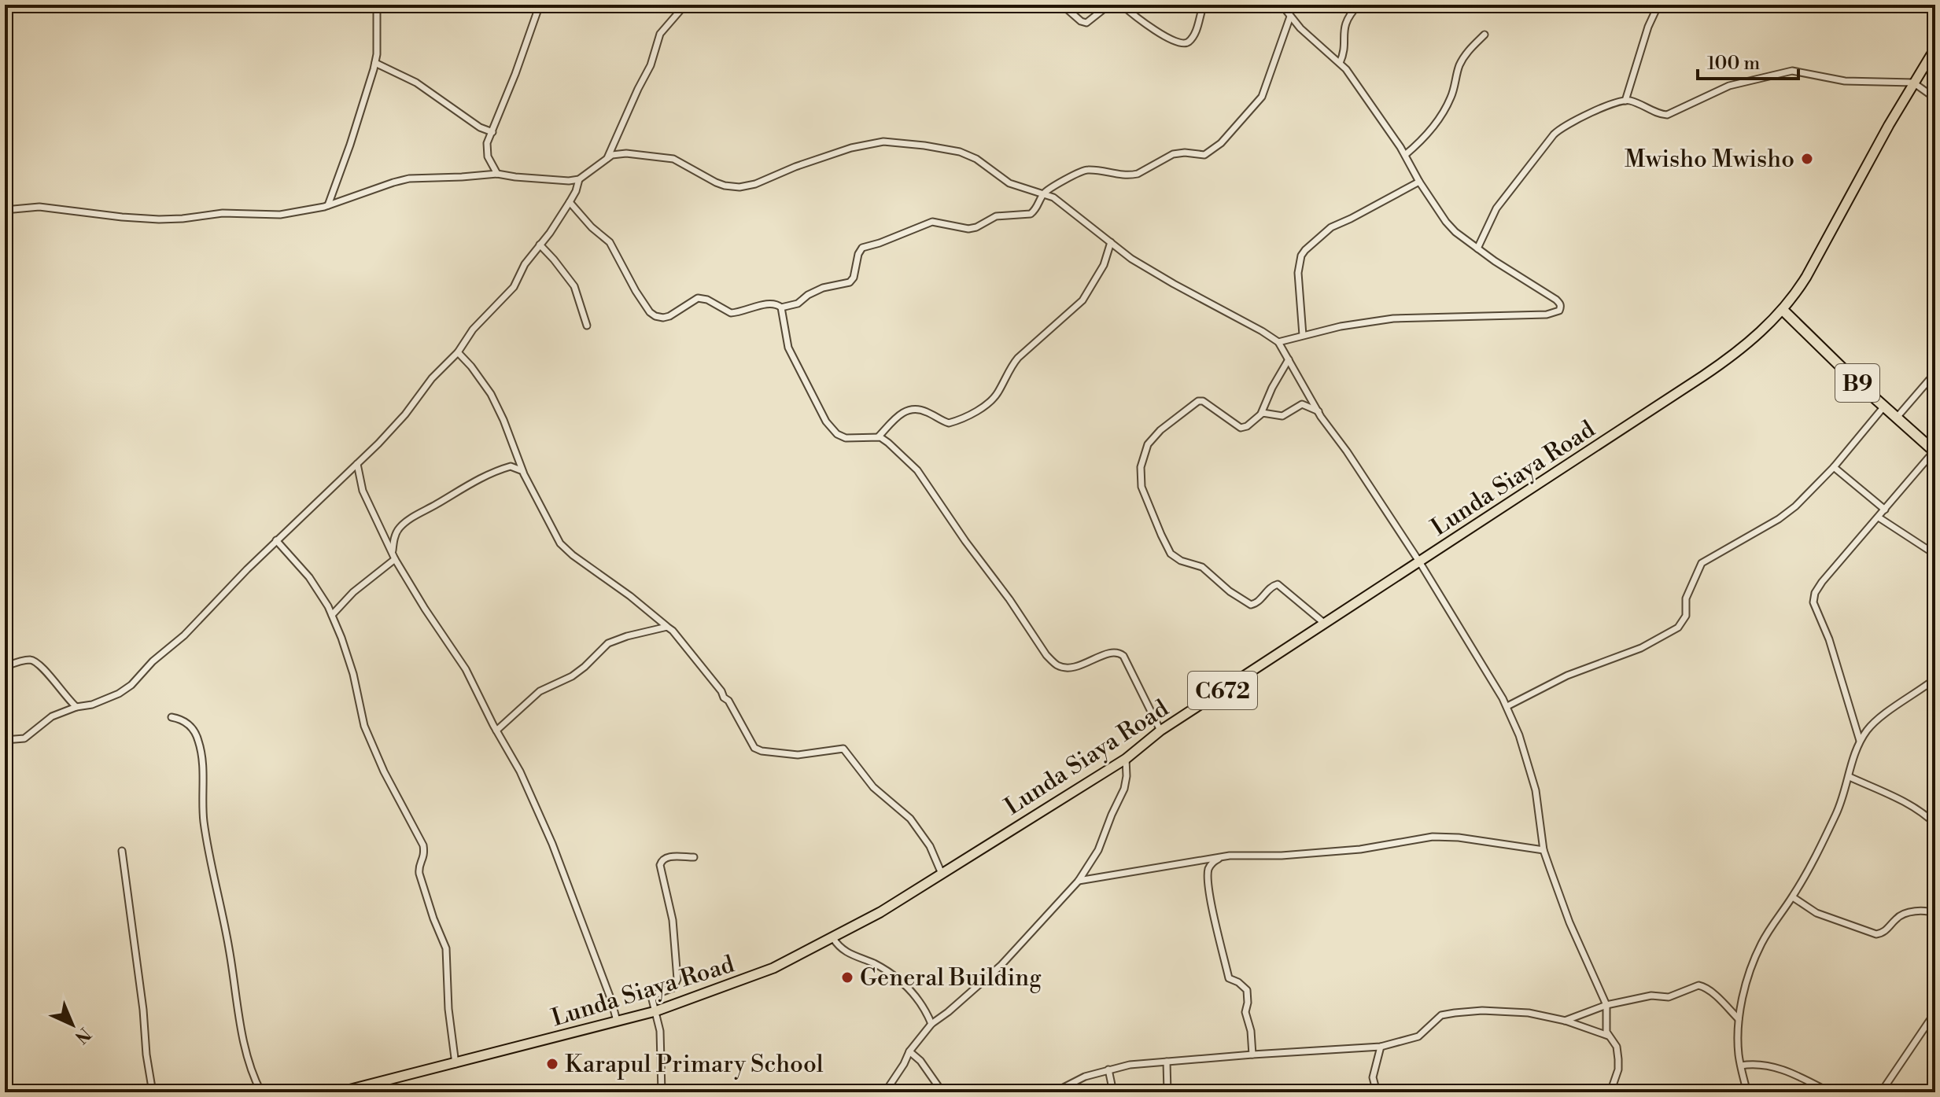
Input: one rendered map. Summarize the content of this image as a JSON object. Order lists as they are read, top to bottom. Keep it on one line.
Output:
{"streets":{"highway":["B9"],"main road":["Lunda Siaya Road","C672"]},"crossings":[["B9","Lunda Siaya Road"]],"places":["Mwisho Mwisho","General Building","Karapul Primary School"],"scale_bar":"100 m","north":"bottom right"}
